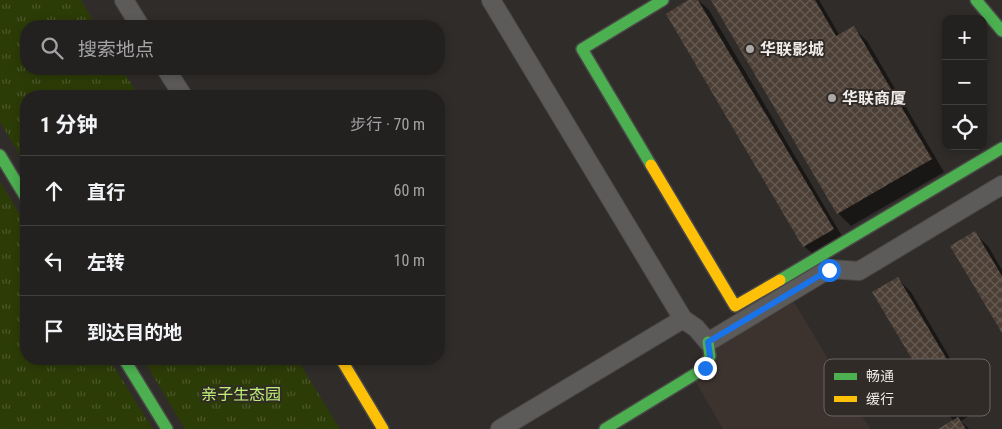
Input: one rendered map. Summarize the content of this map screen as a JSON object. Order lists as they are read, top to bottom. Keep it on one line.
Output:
{"parks":["亲子生态园"],"places":["华联影城","华联商厦"],"legend":["畅通","缓行"],"page":{"map_buttons":["+","−"],"search":"搜索地点","heading":["1 分钟","步行 · 70 m"],"list":[["直行","60 m"],["左转","10 m"],"到达目的地"]}}
